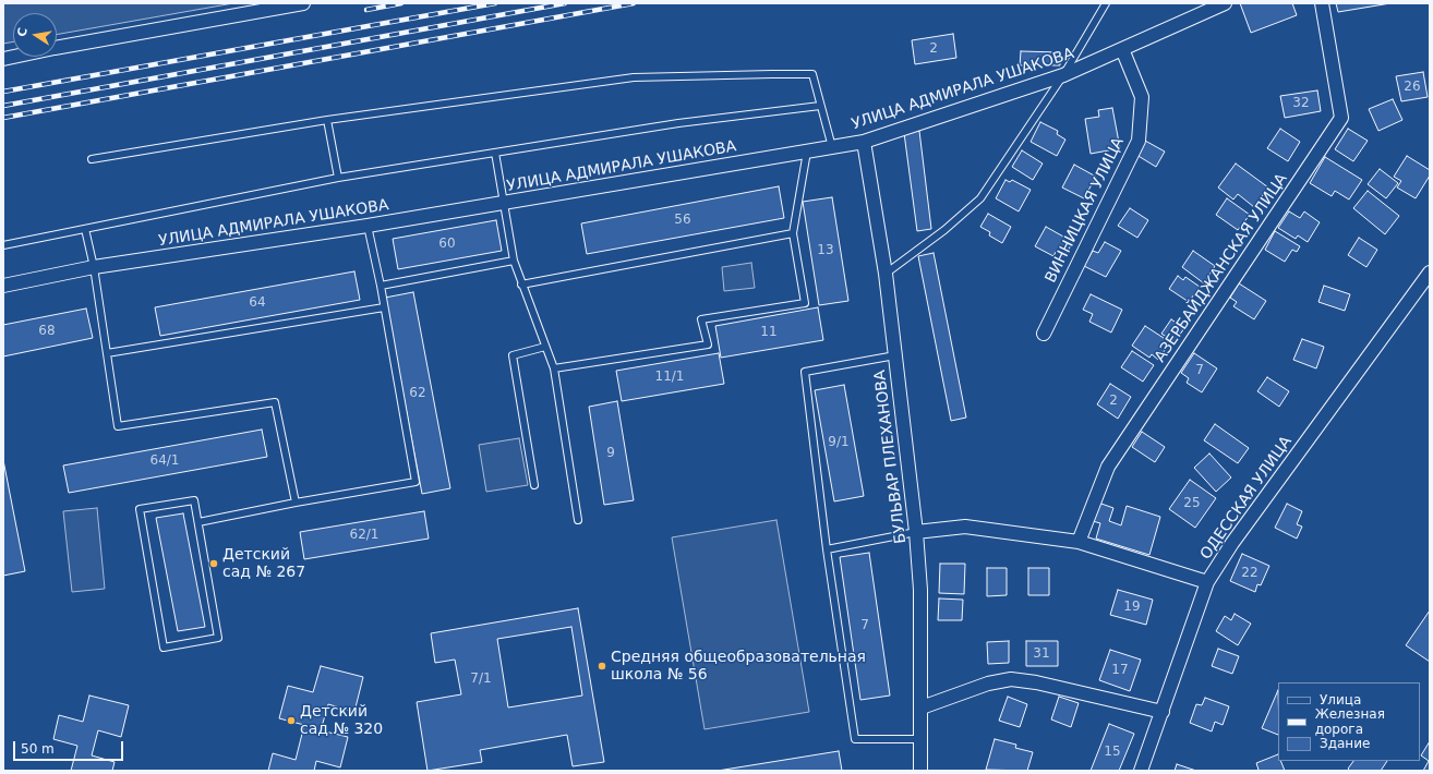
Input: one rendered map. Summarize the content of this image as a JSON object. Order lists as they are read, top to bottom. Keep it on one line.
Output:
{"streets":{"street":["УЛИЦА АДМИРАЛА УШАКОВА","ВИННИЦКАЯ УЛИЦА","АЗЕРБАЙДЖАНСКАЯ УЛИЦА","БУЛЬВАР ПЛЕХАНОВА","ОДЕССКАЯ УЛИЦА"]},"crossings":[["УЛИЦА АДМИРАЛА УШАКОВА","ВИННИЦКАЯ УЛИЦА"],["УЛИЦА АДМИРАЛА УШАКОВА","БУЛЬВАР ПЛЕХАНОВА"]],"places":["Детский сад № 267","Средняя общеобразовательная школа № 56","Детский сад № 320"],"house_numbers":["2","26","32","56","60","13","64","68","11","7","11/1","62","2","9/1","9","64/1","25","62/1","22","19","7","31","17","7/1","15"],"legend":["Улица","Железная дорога","Здание"],"scale_bar":"50 m","north":"left"}
